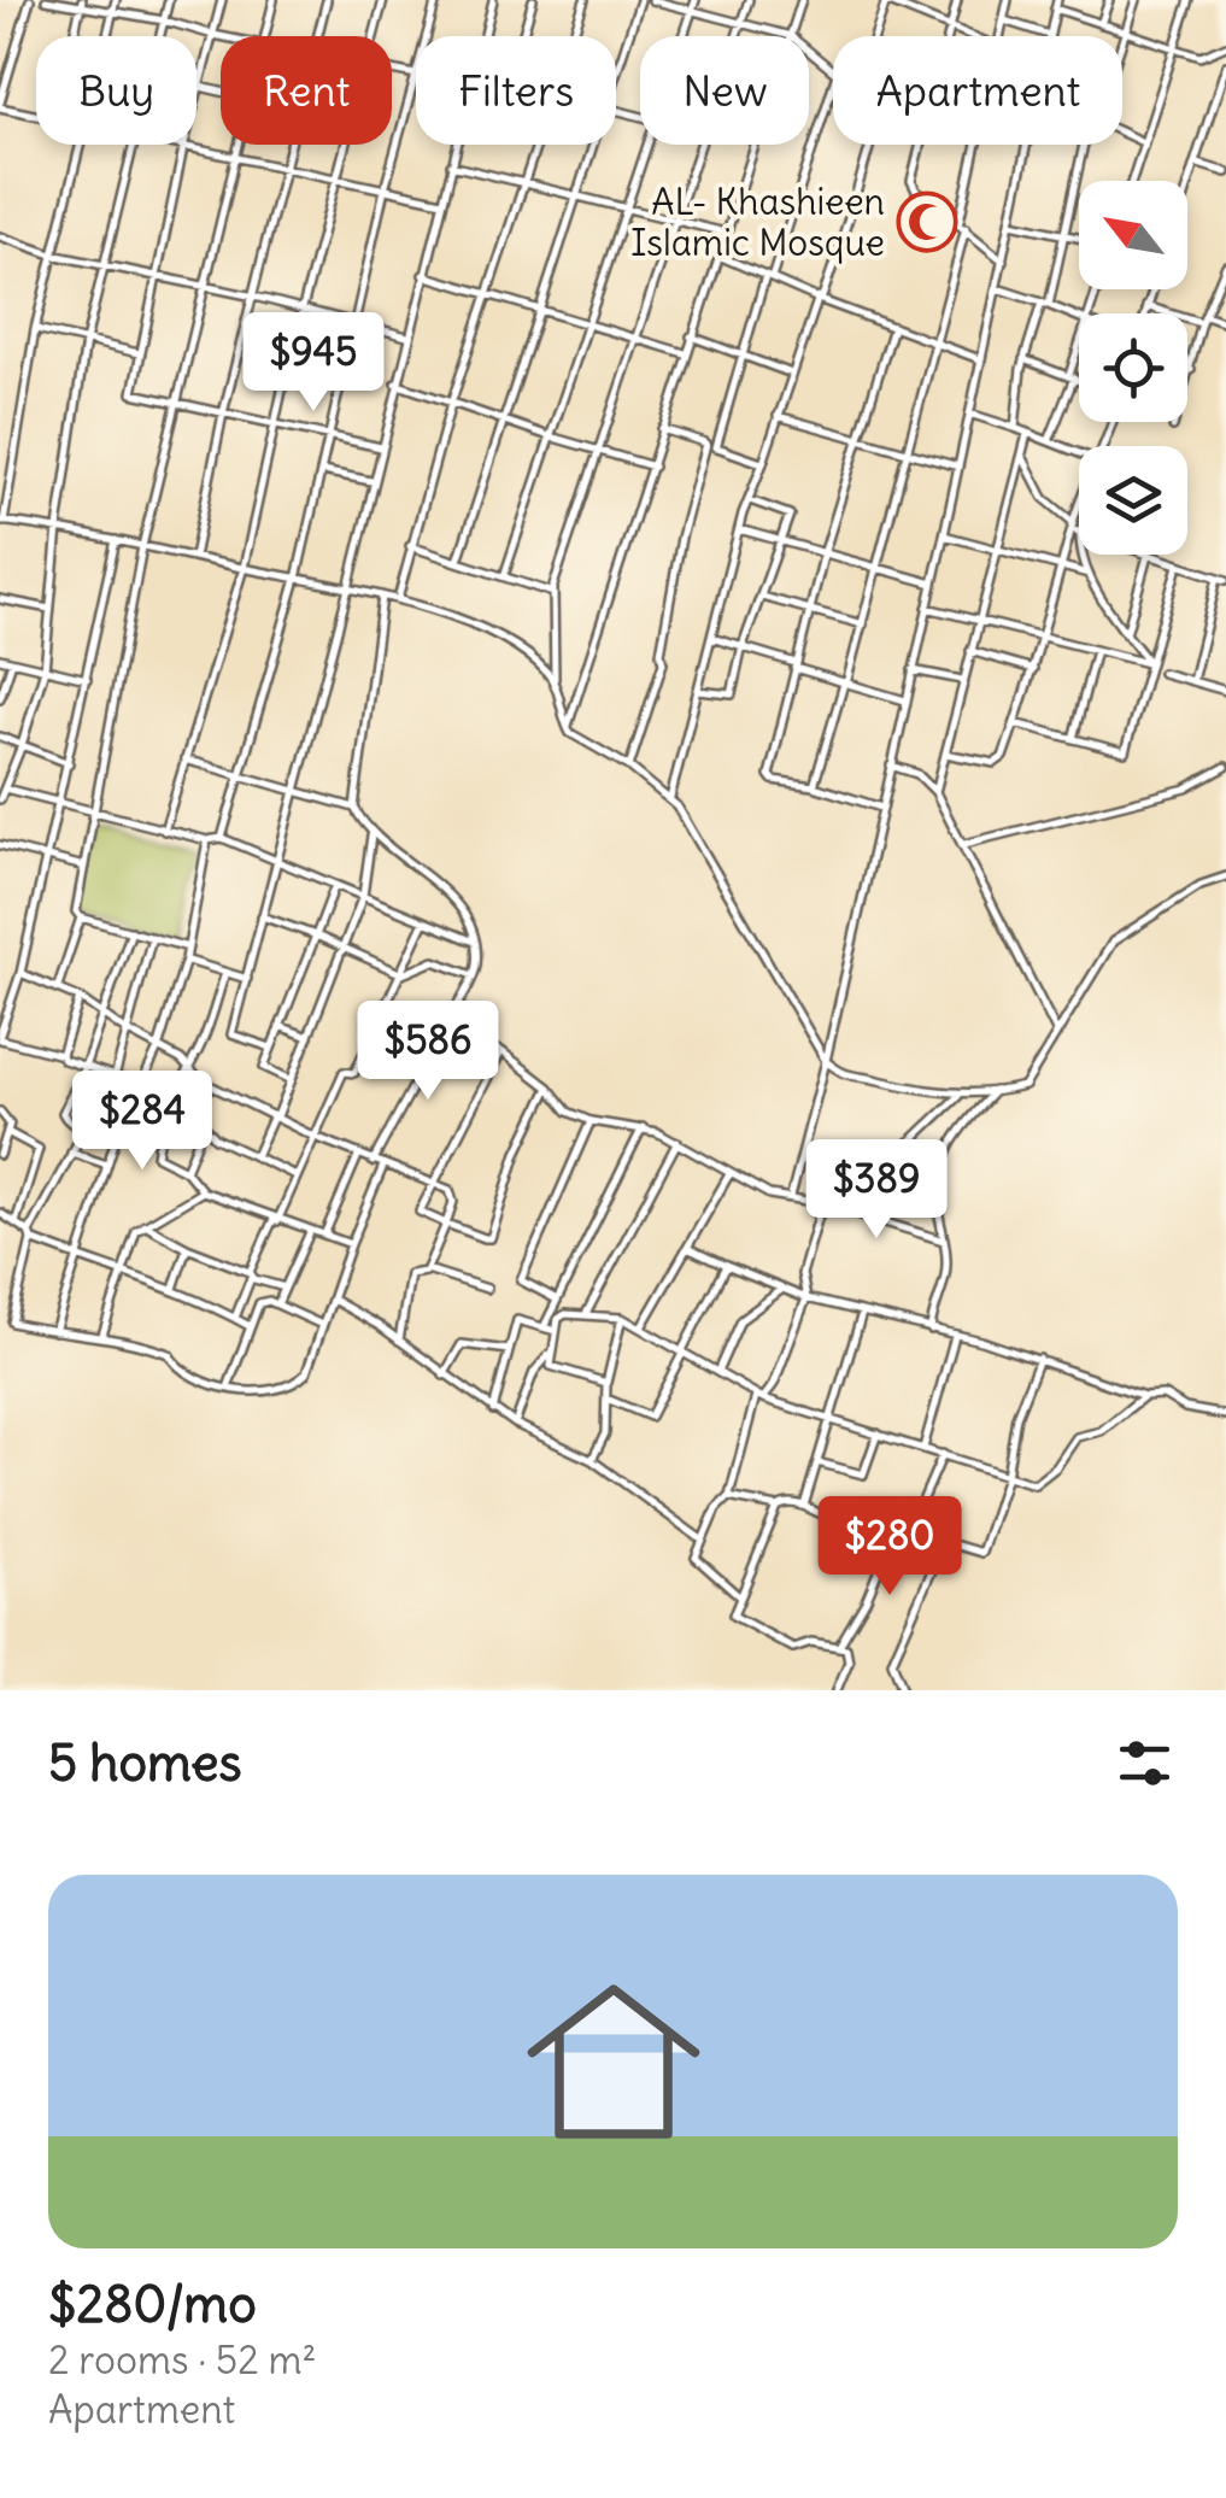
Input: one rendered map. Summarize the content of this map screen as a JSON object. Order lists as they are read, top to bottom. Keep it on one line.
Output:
{"places":{"mosque":["AL- Khashieen Islamic Mosque"]},"north":"top left","page":{"chip":["Buy","Rent","Filters","New","Apartment"],"price":["$945","$586","$284","$389","$280"],"heading":"5 homes","list":[{"name":"$280/mo","note":"2 rooms · 52 m² · Apartment"}]}}
